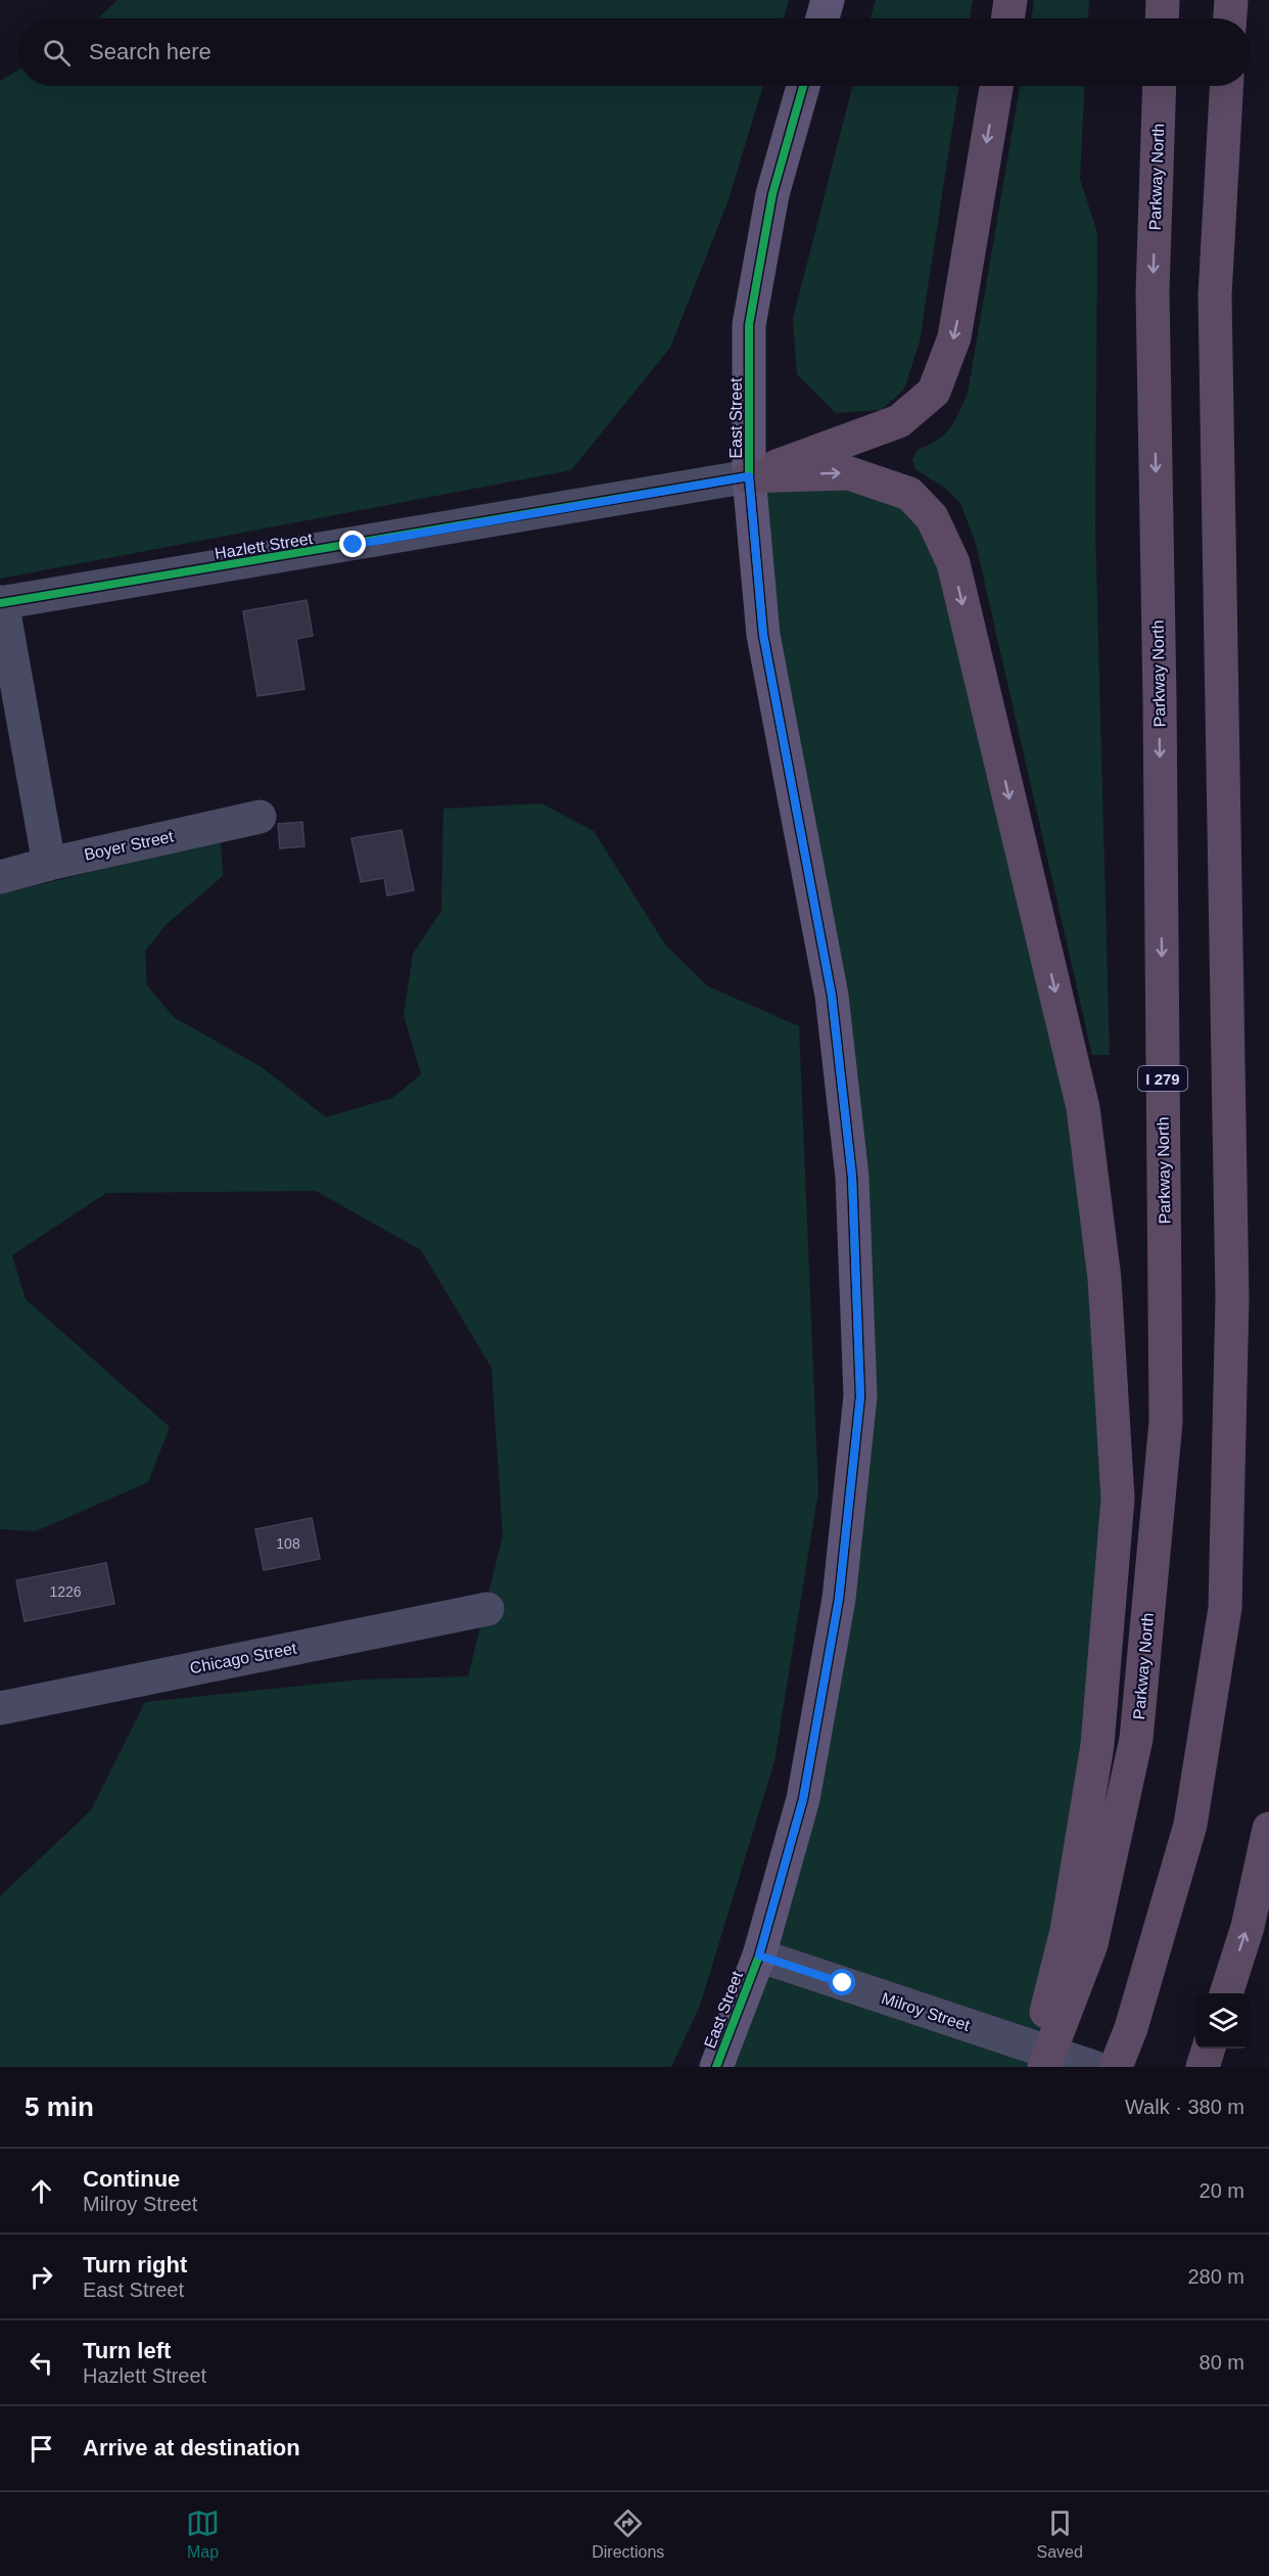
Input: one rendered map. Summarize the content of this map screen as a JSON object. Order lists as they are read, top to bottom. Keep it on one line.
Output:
{"streets":{"highway":["Parkway North","I 279"],"main road":["East Street"],"street":["Hazlett Street","Boyer Street","Chicago Street","Milroy Street"]},"crossings":[["East Street","Hazlett Street"],["East Street","Milroy Street"]],"house_numbers":["108","1226"],"page":{"search":"Search here","heading":["5 min","Walk · 380 m"],"list":[["Continue","Milroy Street","20 m"],["Turn right","East Street","280 m"],["Turn left","Hazlett Street","80 m"],"Arrive at destination"],"nav":["Map","Directions","Saved"]}}
